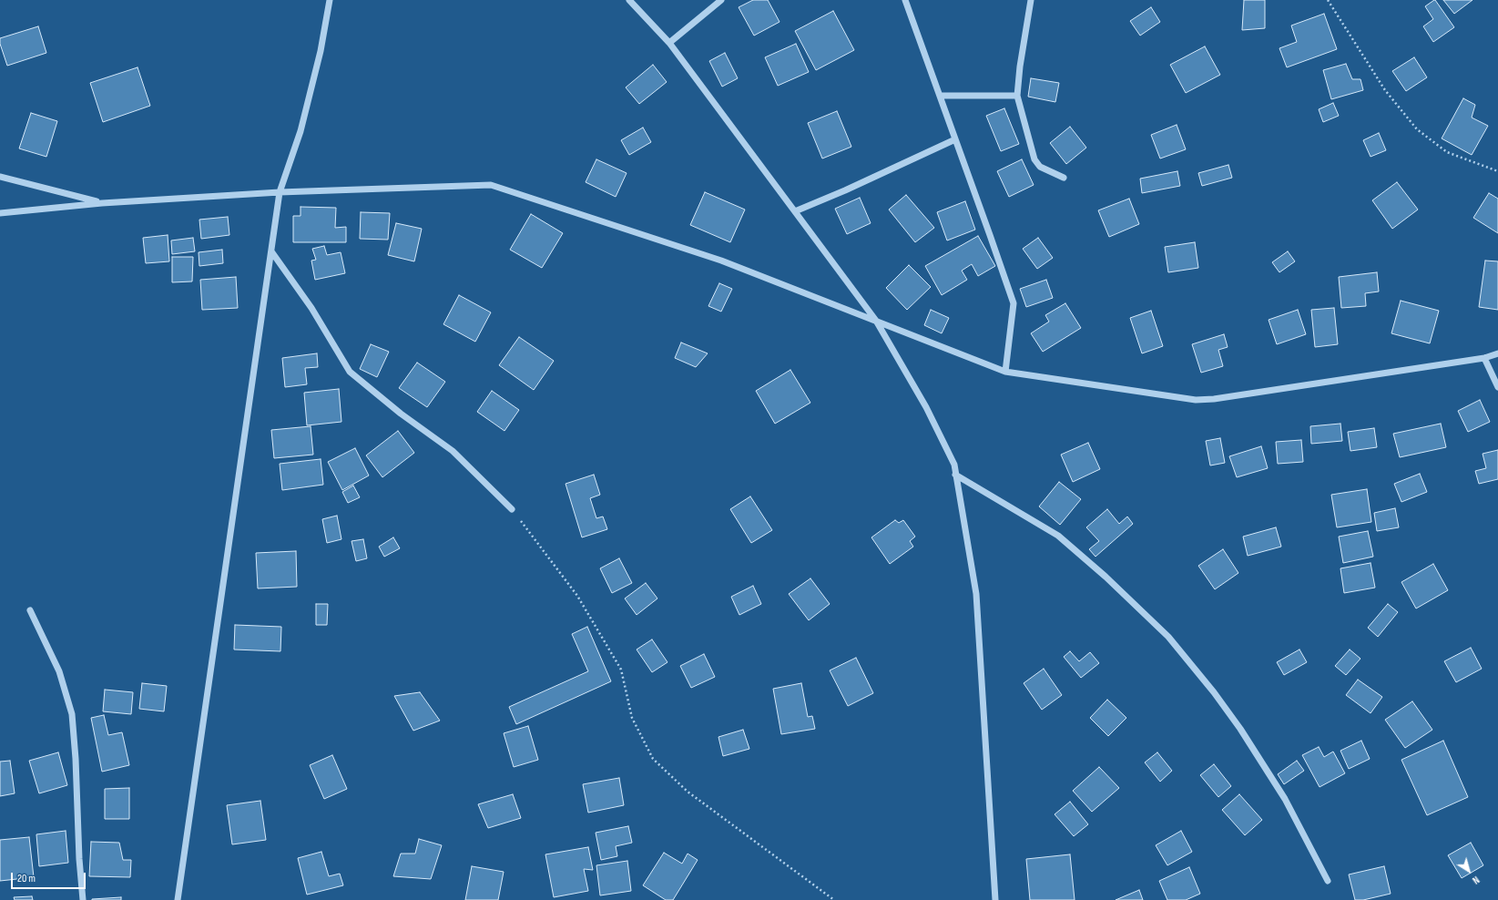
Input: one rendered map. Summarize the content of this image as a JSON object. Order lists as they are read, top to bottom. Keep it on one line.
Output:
{"scale_bar":"20 m","north":"bottom right"}
